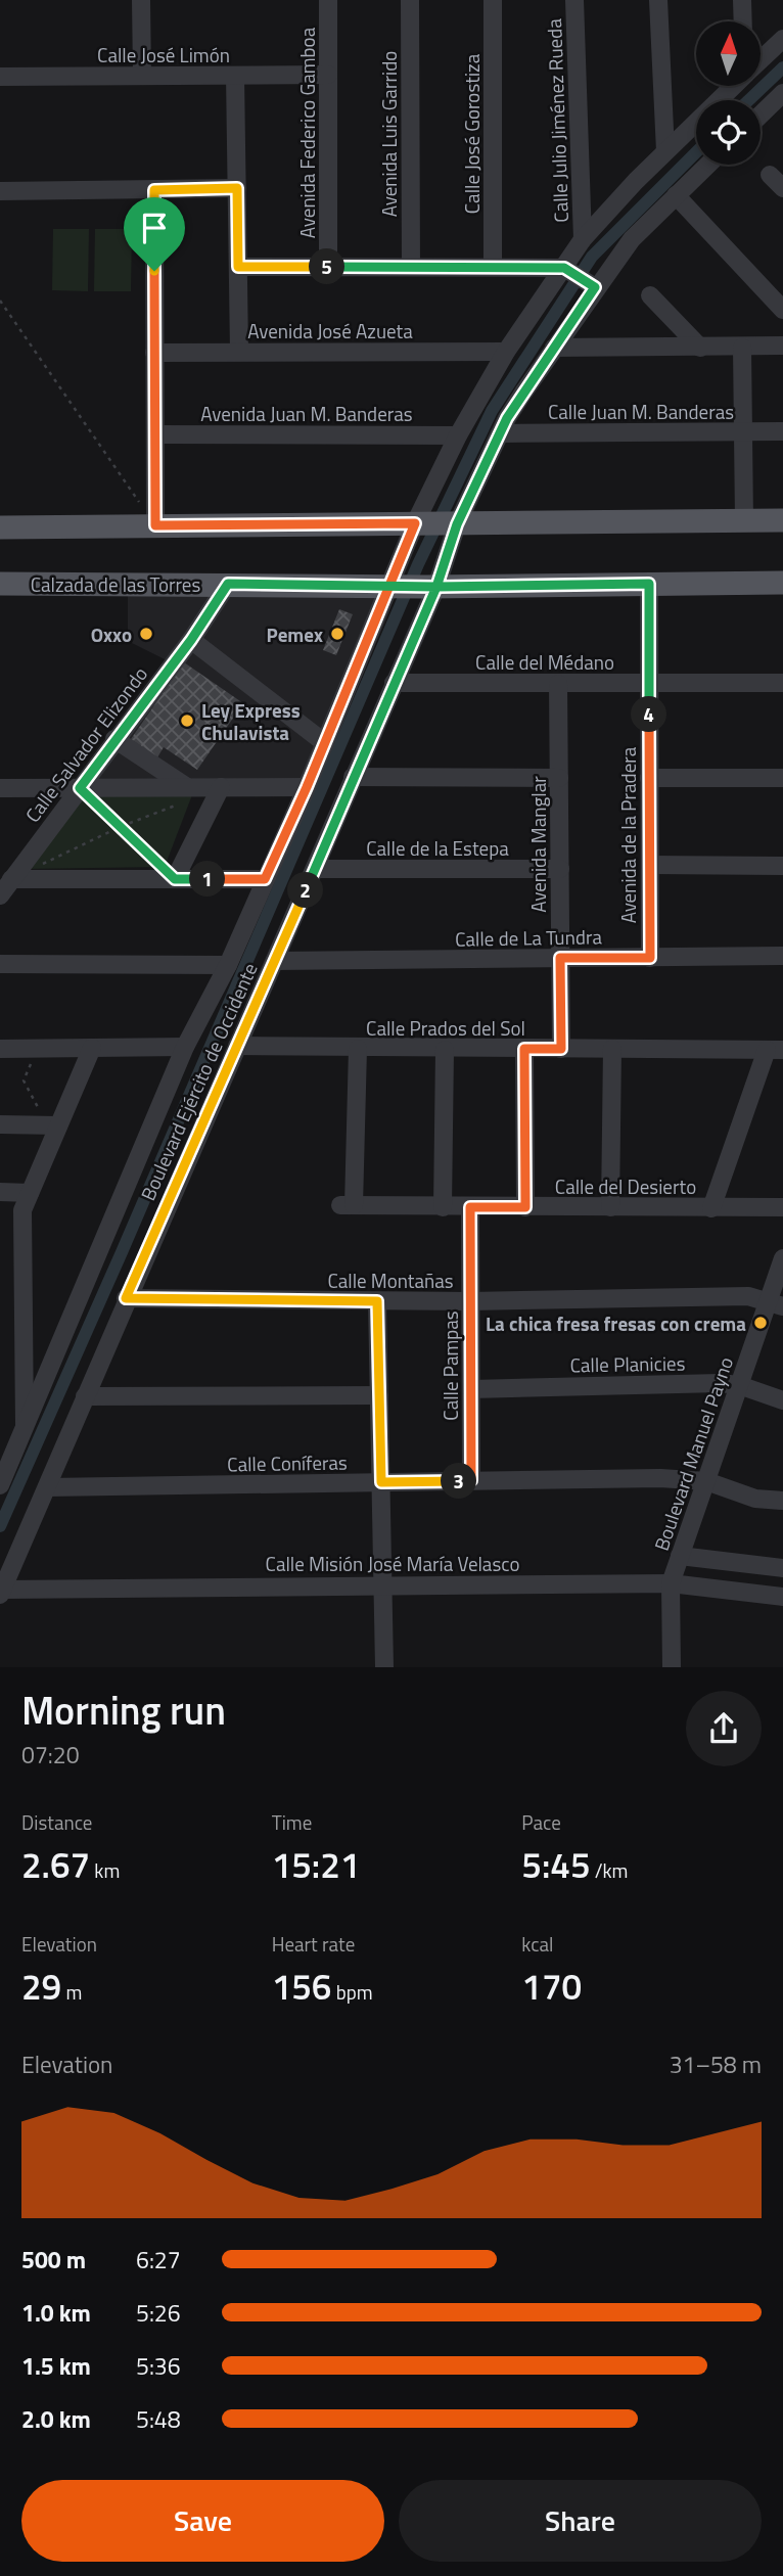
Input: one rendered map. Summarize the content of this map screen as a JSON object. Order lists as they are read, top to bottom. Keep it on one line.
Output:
{"streets":{"main road":["Calzada de las Torres"],"street":["Calle José Limón","Calle Julio Jiménez Rueda","Avenida Federico Gamboa","Avenida Luis Garrido","Calle José Gorostiza","Avenida José Azueta","Calle Juan M. Banderas","Avenida Juan M. Banderas","Calle del Médano","Calle Salvador Elizondo","Avenida de la Pradera","Avenida Manglar","Calle de la Estepa","Calle de La Tundra","Calle Prados del Sol","Boulevard Ejército de Occidente","Calle del Desierto","Calle Montañas","Calle Planicies","Calle Pampas","Boulevard Manuel Payno","Calle Coníferas","Calle Misión José María Velasco"]},"crossings":[["Calle José Limón","Avenida Federico Gamboa"],["Calzada de las Torres","Calle Salvador Elizondo"],["Calzada de las Torres","Avenida de la Pradera"],["Calzada de las Torres","Boulevard Ejército de Occidente"],["Calle del Médano","Avenida de la Pradera"],["Calle del Médano","Avenida Manglar"],["Calle del Médano","Boulevard Ejército de Occidente"],["Avenida de la Pradera","Calle de La Tundra"],["Avenida Manglar","Calle de la Estepa"],["Avenida Manglar","Calle de La Tundra"],["Avenida Manglar","Calle Prados del Sol"],["Calle de la Estepa","Boulevard Ejército de Occidente"],["Calle de La Tundra","Boulevard Ejército de Occidente"],["Calle Prados del Sol","Boulevard Ejército de Occidente"],["Calle Prados del Sol","Calle del Desierto"],["Boulevard Ejército de Occidente","Calle Montañas"],["Boulevard Ejército de Occidente","Calle Coníferas"],["Boulevard Ejército de Occidente","Calle Misión José María Velasco"],["Calle del Desierto","Calle Pampas"],["Calle Montañas","Calle Pampas"],["Calle Montañas","Boulevard Manuel Payno"],["Calle Planicies","Calle Pampas"],["Calle Planicies","Boulevard Manuel Payno"],["Calle Pampas","Calle Coníferas"],["Boulevard Manuel Payno","Calle Coníferas"],["Boulevard Manuel Payno","Calle Misión José María Velasco"]],"places":["Oxxo","Pemex","Ley Express Chulavista","La chica fresa fresas con crema"],"north":"top","page":{"pins":["5","4","1","2","3"],"heading":["Morning run","07:20"],"stats":[["Distance","2.67 km"],["Time","15:21"],["Pace","5:45 /km"],["Elevation","29 m"],["Heart rate","156 bpm"],["kcal","170"]],"chart":["Elevation","31–58 m"],"list":[{"name":"500 m","note":"6:27"},{"name":"1.0 km","note":"5:26"},{"name":"1.5 km","note":"5:36"},{"name":"2.0 km","note":"5:48"}],"buttons":["Save","Share"]}}
